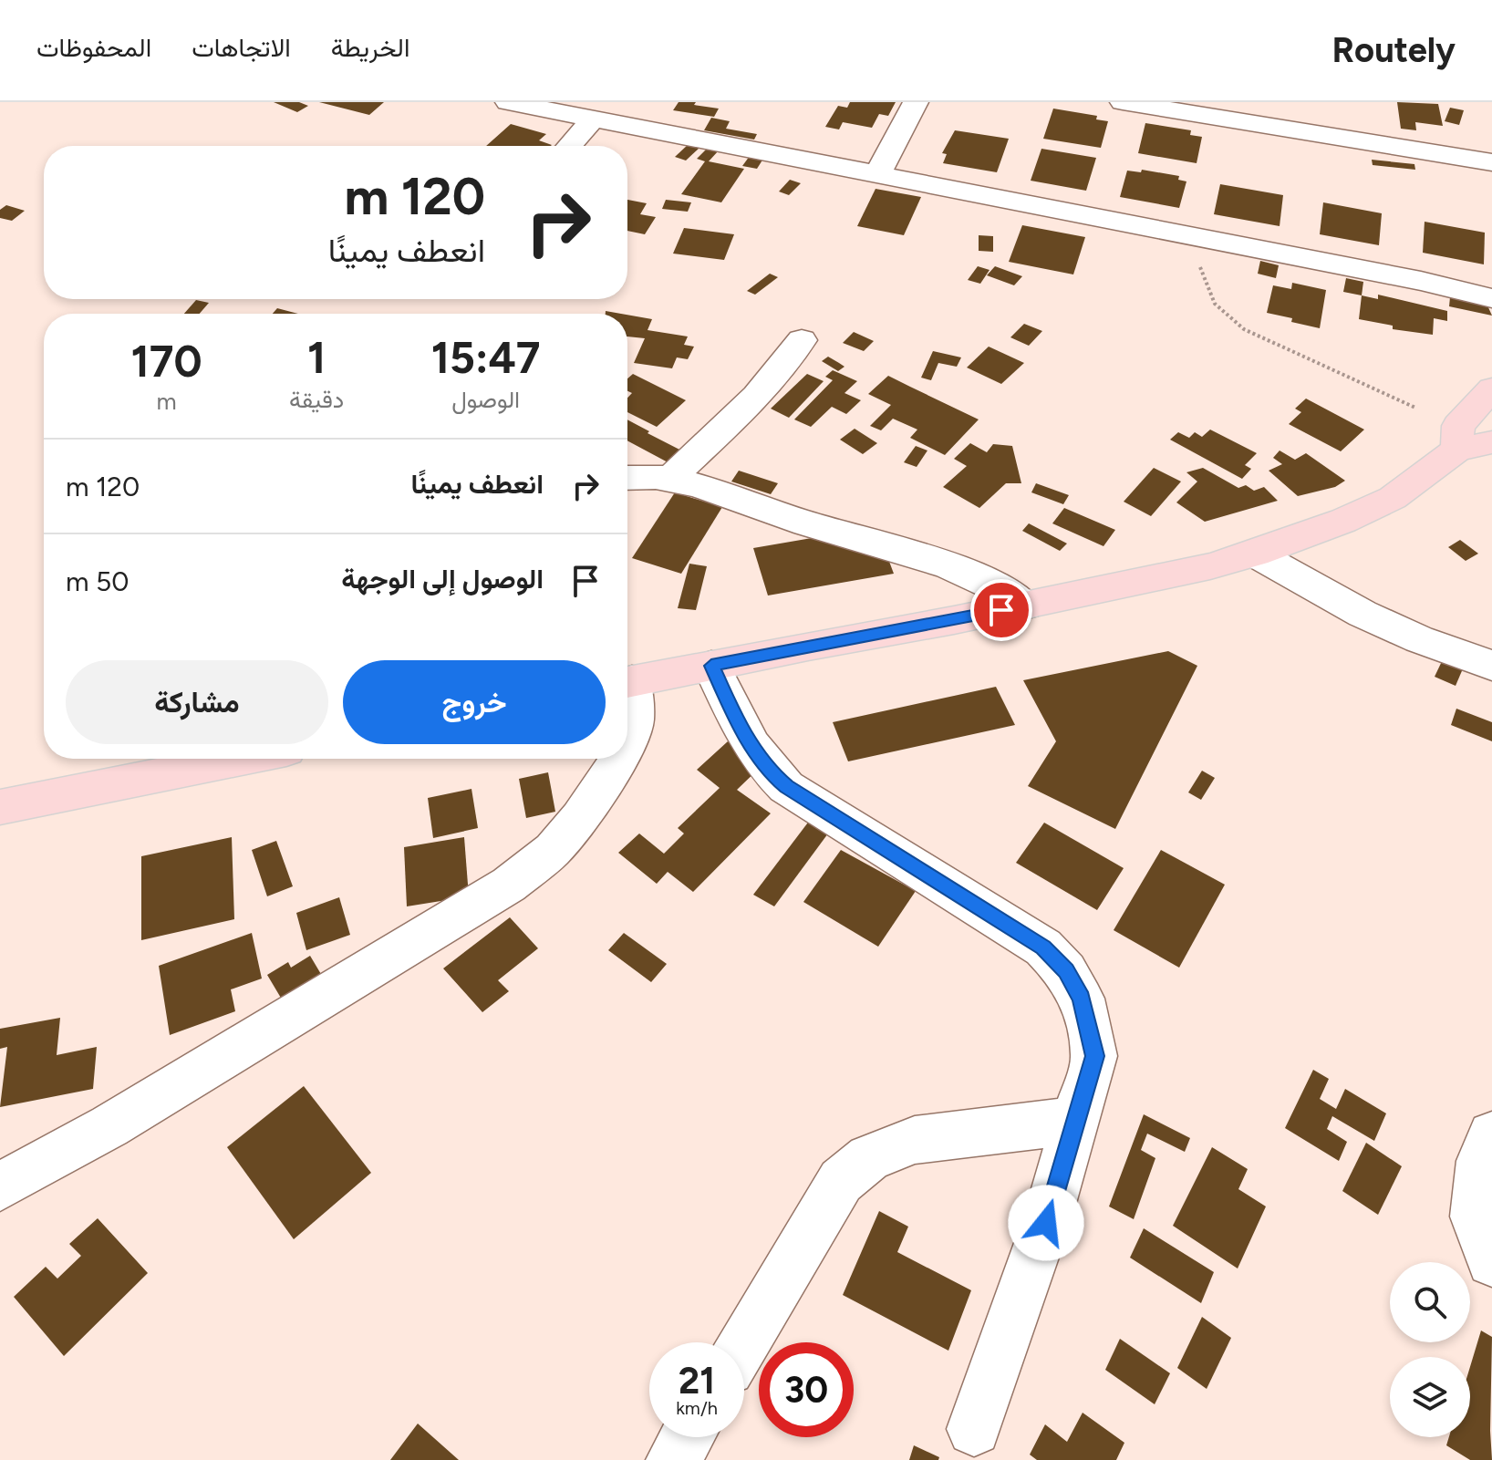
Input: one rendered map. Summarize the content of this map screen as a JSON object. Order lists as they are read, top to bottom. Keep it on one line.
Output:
{"page":{"header":"Routely","nav":["الخريطة","الاتجاهات","المحفوظات"],"turn":["120 m","انعطف يمينًا"],"eta":["15:47","الوصول","1","دقيقة","170","m"],"list":[{"name":"انعطف يمينًا","value":"120 m"},{"name":"الوصول إلى الوجهة","value":"50 m"}],"buttons":["خروج","مشاركة"],"speed":"21 km/h","limit":"30"}}
